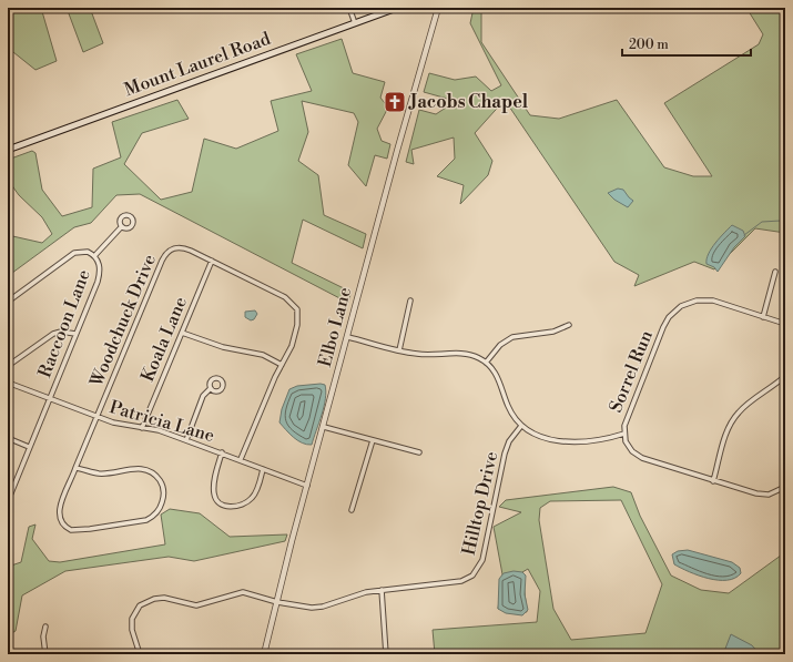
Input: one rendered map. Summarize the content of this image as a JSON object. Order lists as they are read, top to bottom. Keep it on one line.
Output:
{"streets":{"main road":["Mount Laurel Road"],"street":["Woodchuck Drive","Raccoon Lane","Elbo Lane","Koala Lane","Sorrel Run","Patricia Lane","Hilltop Drive"]},"crossings":[["Woodchuck Drive","Koala Lane"],["Woodchuck Drive","Patricia Lane"],["Raccoon Lane","Patricia Lane"],["Elbo Lane","Patricia Lane"],["Elbo Lane","Hilltop Drive"],["Koala Lane","Patricia Lane"]],"places":{"church":["Jacobs Chapel"]},"scale_bar":"200 m"}
